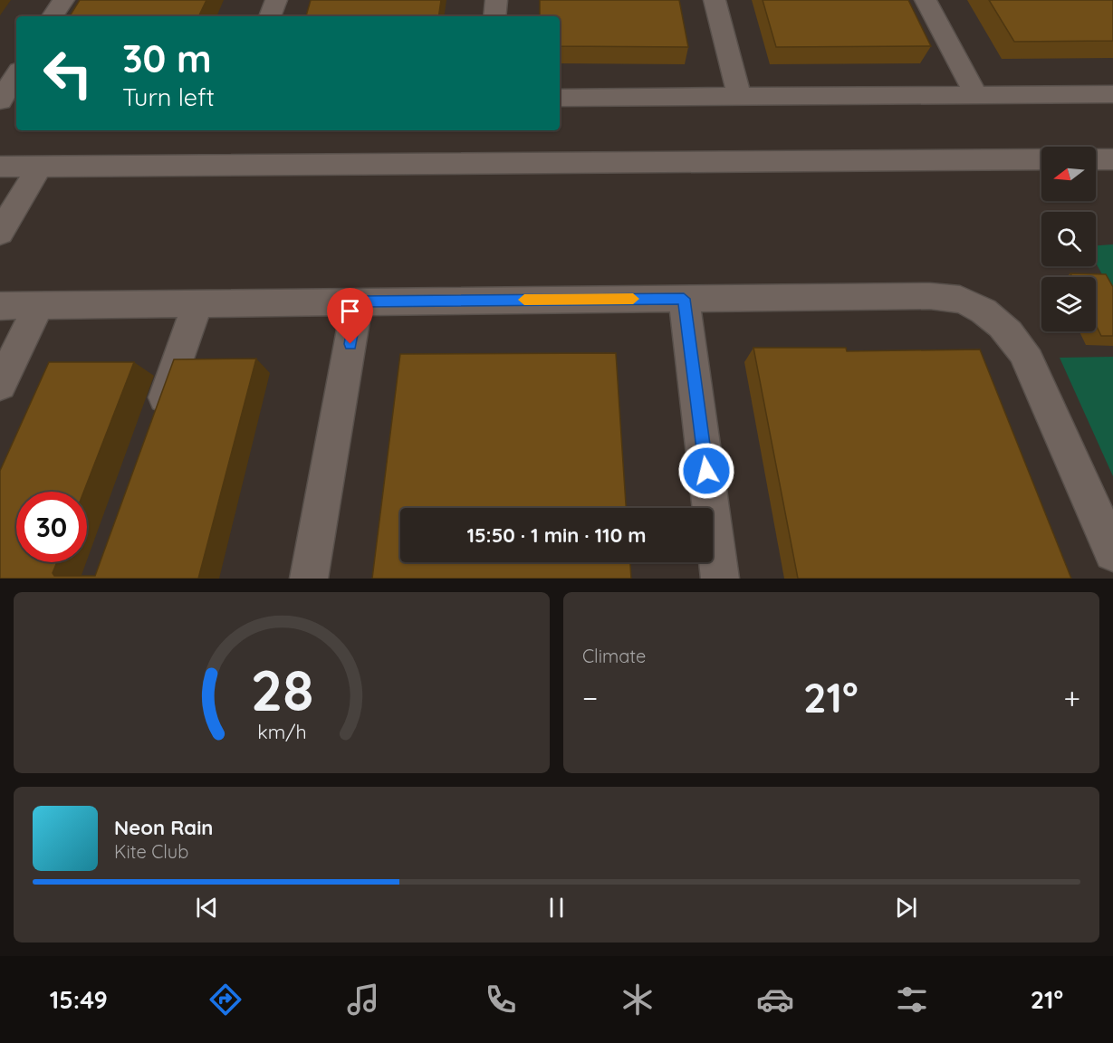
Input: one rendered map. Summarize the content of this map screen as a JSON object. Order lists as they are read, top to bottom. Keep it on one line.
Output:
{"north":"left","page":{"turn":["30 m","Turn left"],"limit":"30","trip":"15:50 · 1 min · 110 m","tile":"Climate","heat":["−","21°","+"],"song":["Neon Rain","Kite Club"],"tabs":["15:49","21°"],"gauge":["28","km/h"]}}
